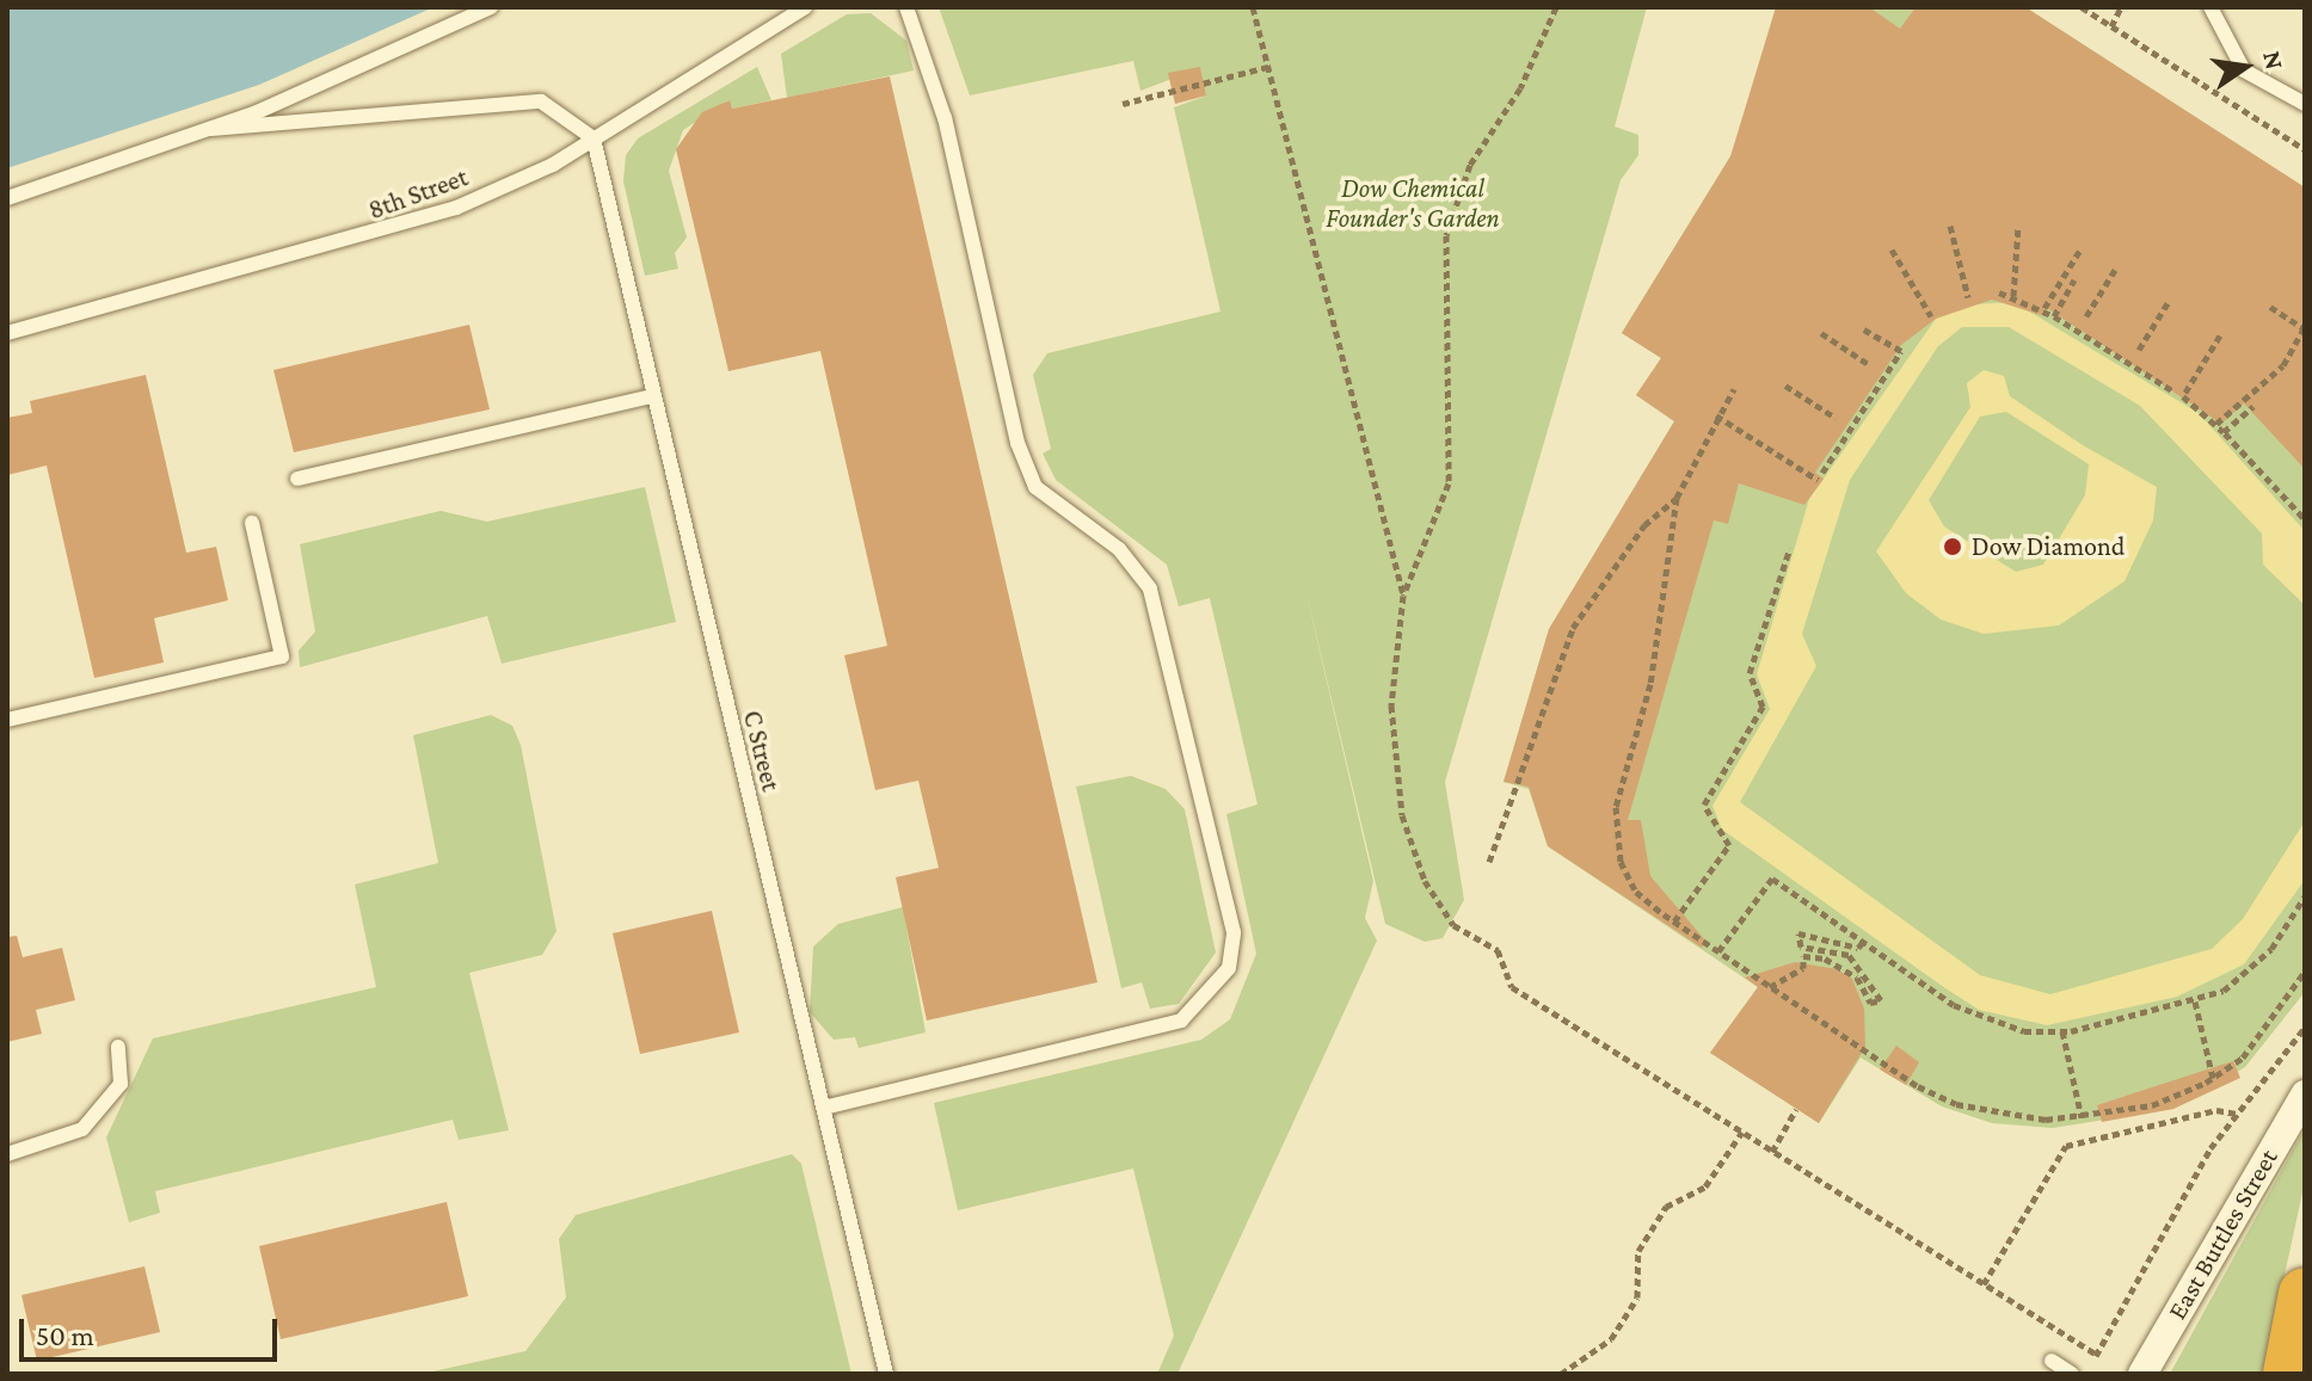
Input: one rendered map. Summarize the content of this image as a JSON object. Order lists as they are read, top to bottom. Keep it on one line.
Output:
{"streets":{"street":["East Buttles Street"],"lane":["8th Street","C Street"]},"crossings":[["8th Street","C Street"]],"parks":["Dow Chemical Founder's Garden"],"places":["Dow Diamond"],"scale_bar":"50 m","north":"right"}
